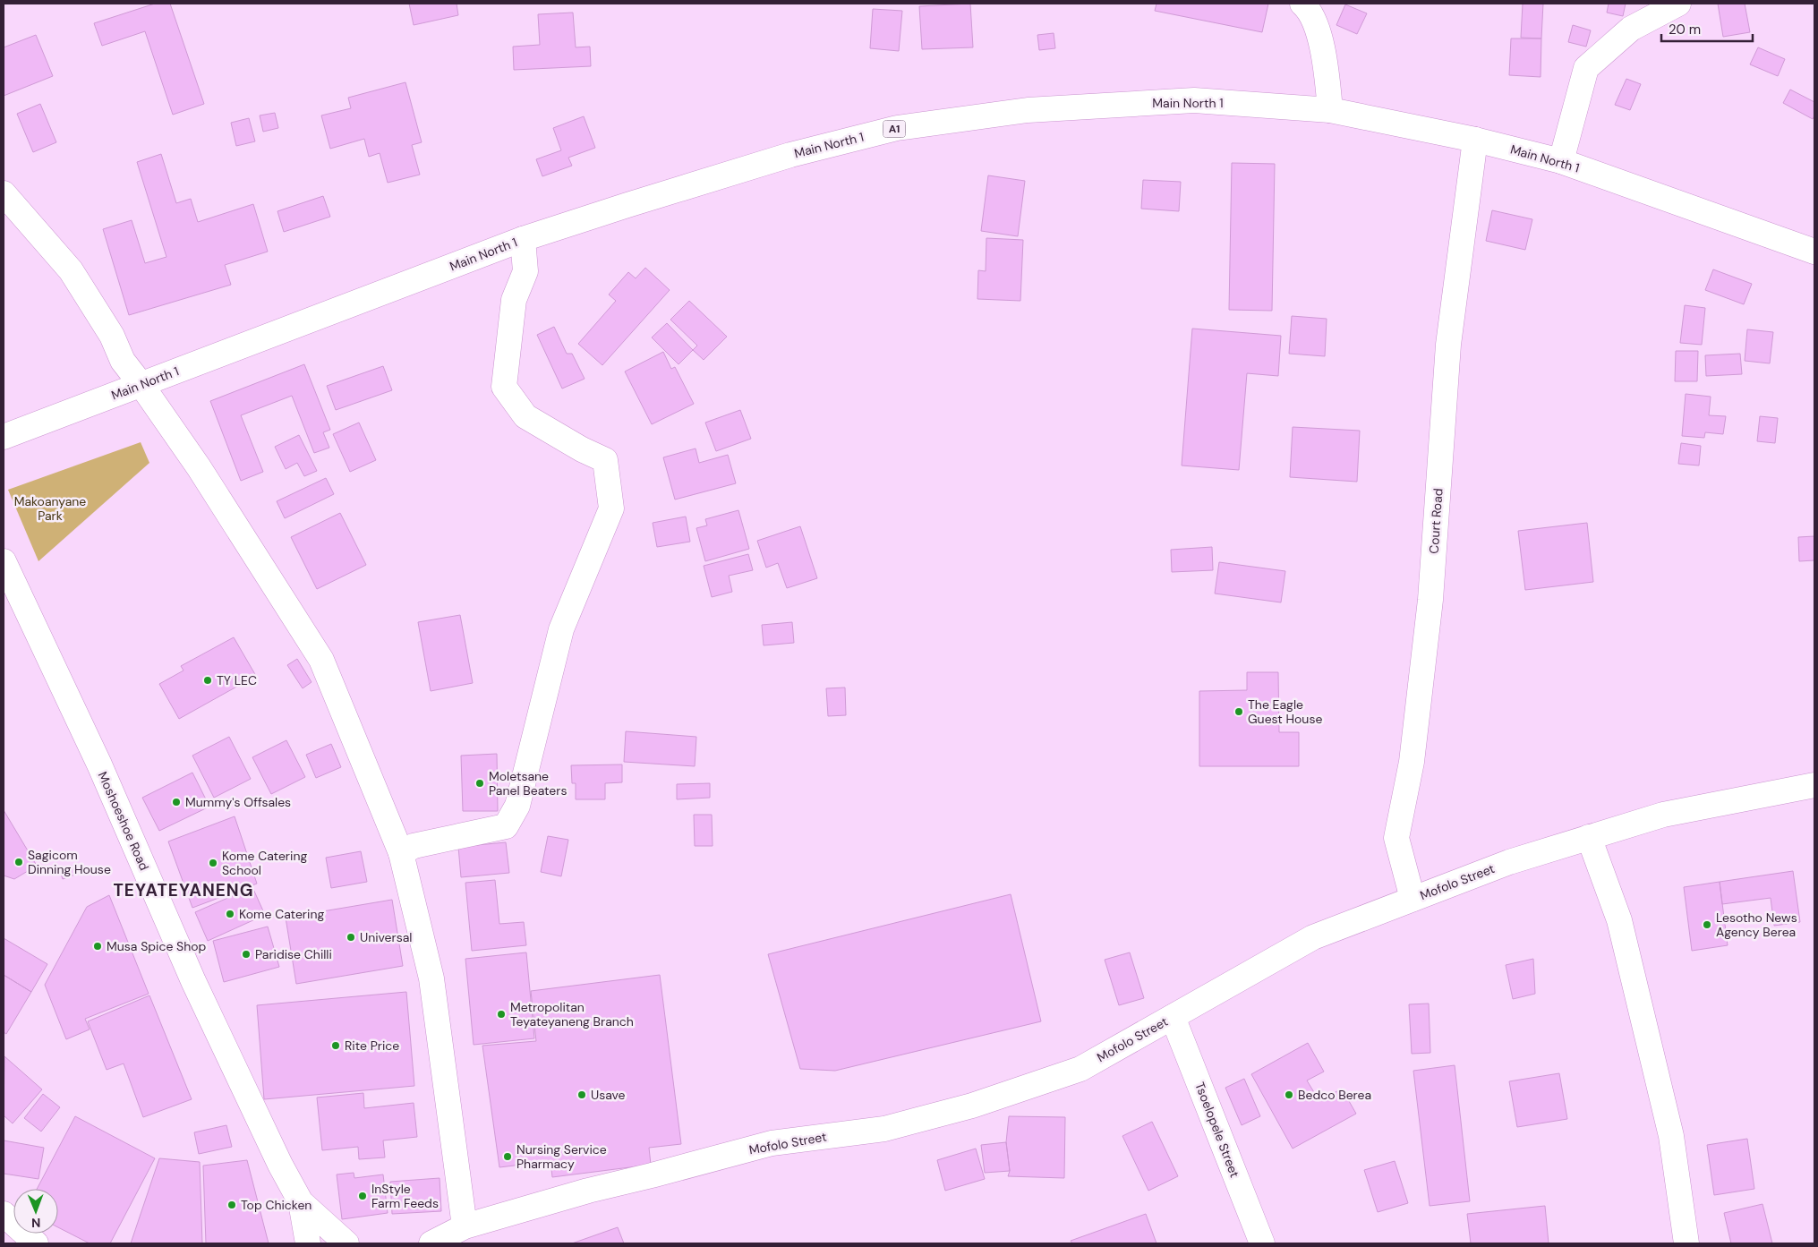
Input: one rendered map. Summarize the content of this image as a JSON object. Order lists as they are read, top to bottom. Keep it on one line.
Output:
{"streets":{"main road":["Main North 1","A1","Court Road","Moshoeshoe Road","Mofolo Street","Tsoelopele Street"]},"crossings":[["Main North 1","Court Road"],["Court Road","Mofolo Street"],["Mofolo Street","Tsoelopele Street"]],"districts":["TEYATEYANENG"],"parks":["Makoanyane Park"],"places":["TY LEC","The Eagle Guest House","Moletsane Panel Beaters","Mummy's Offsales","Sagicom Dinning House","Kome Catering School","Kome Catering","Lesotho News Agency Berea","Universal","Musa Spice Shop","Paridise Chilli","Metropolitan Teyateyaneng Branch","Rite Price","Usave","Bedco Berea","Nursing Service Pharmacy","InStyle Farm Feeds","Top Chicken"],"scale_bar":"20 m","north":"bottom"}
